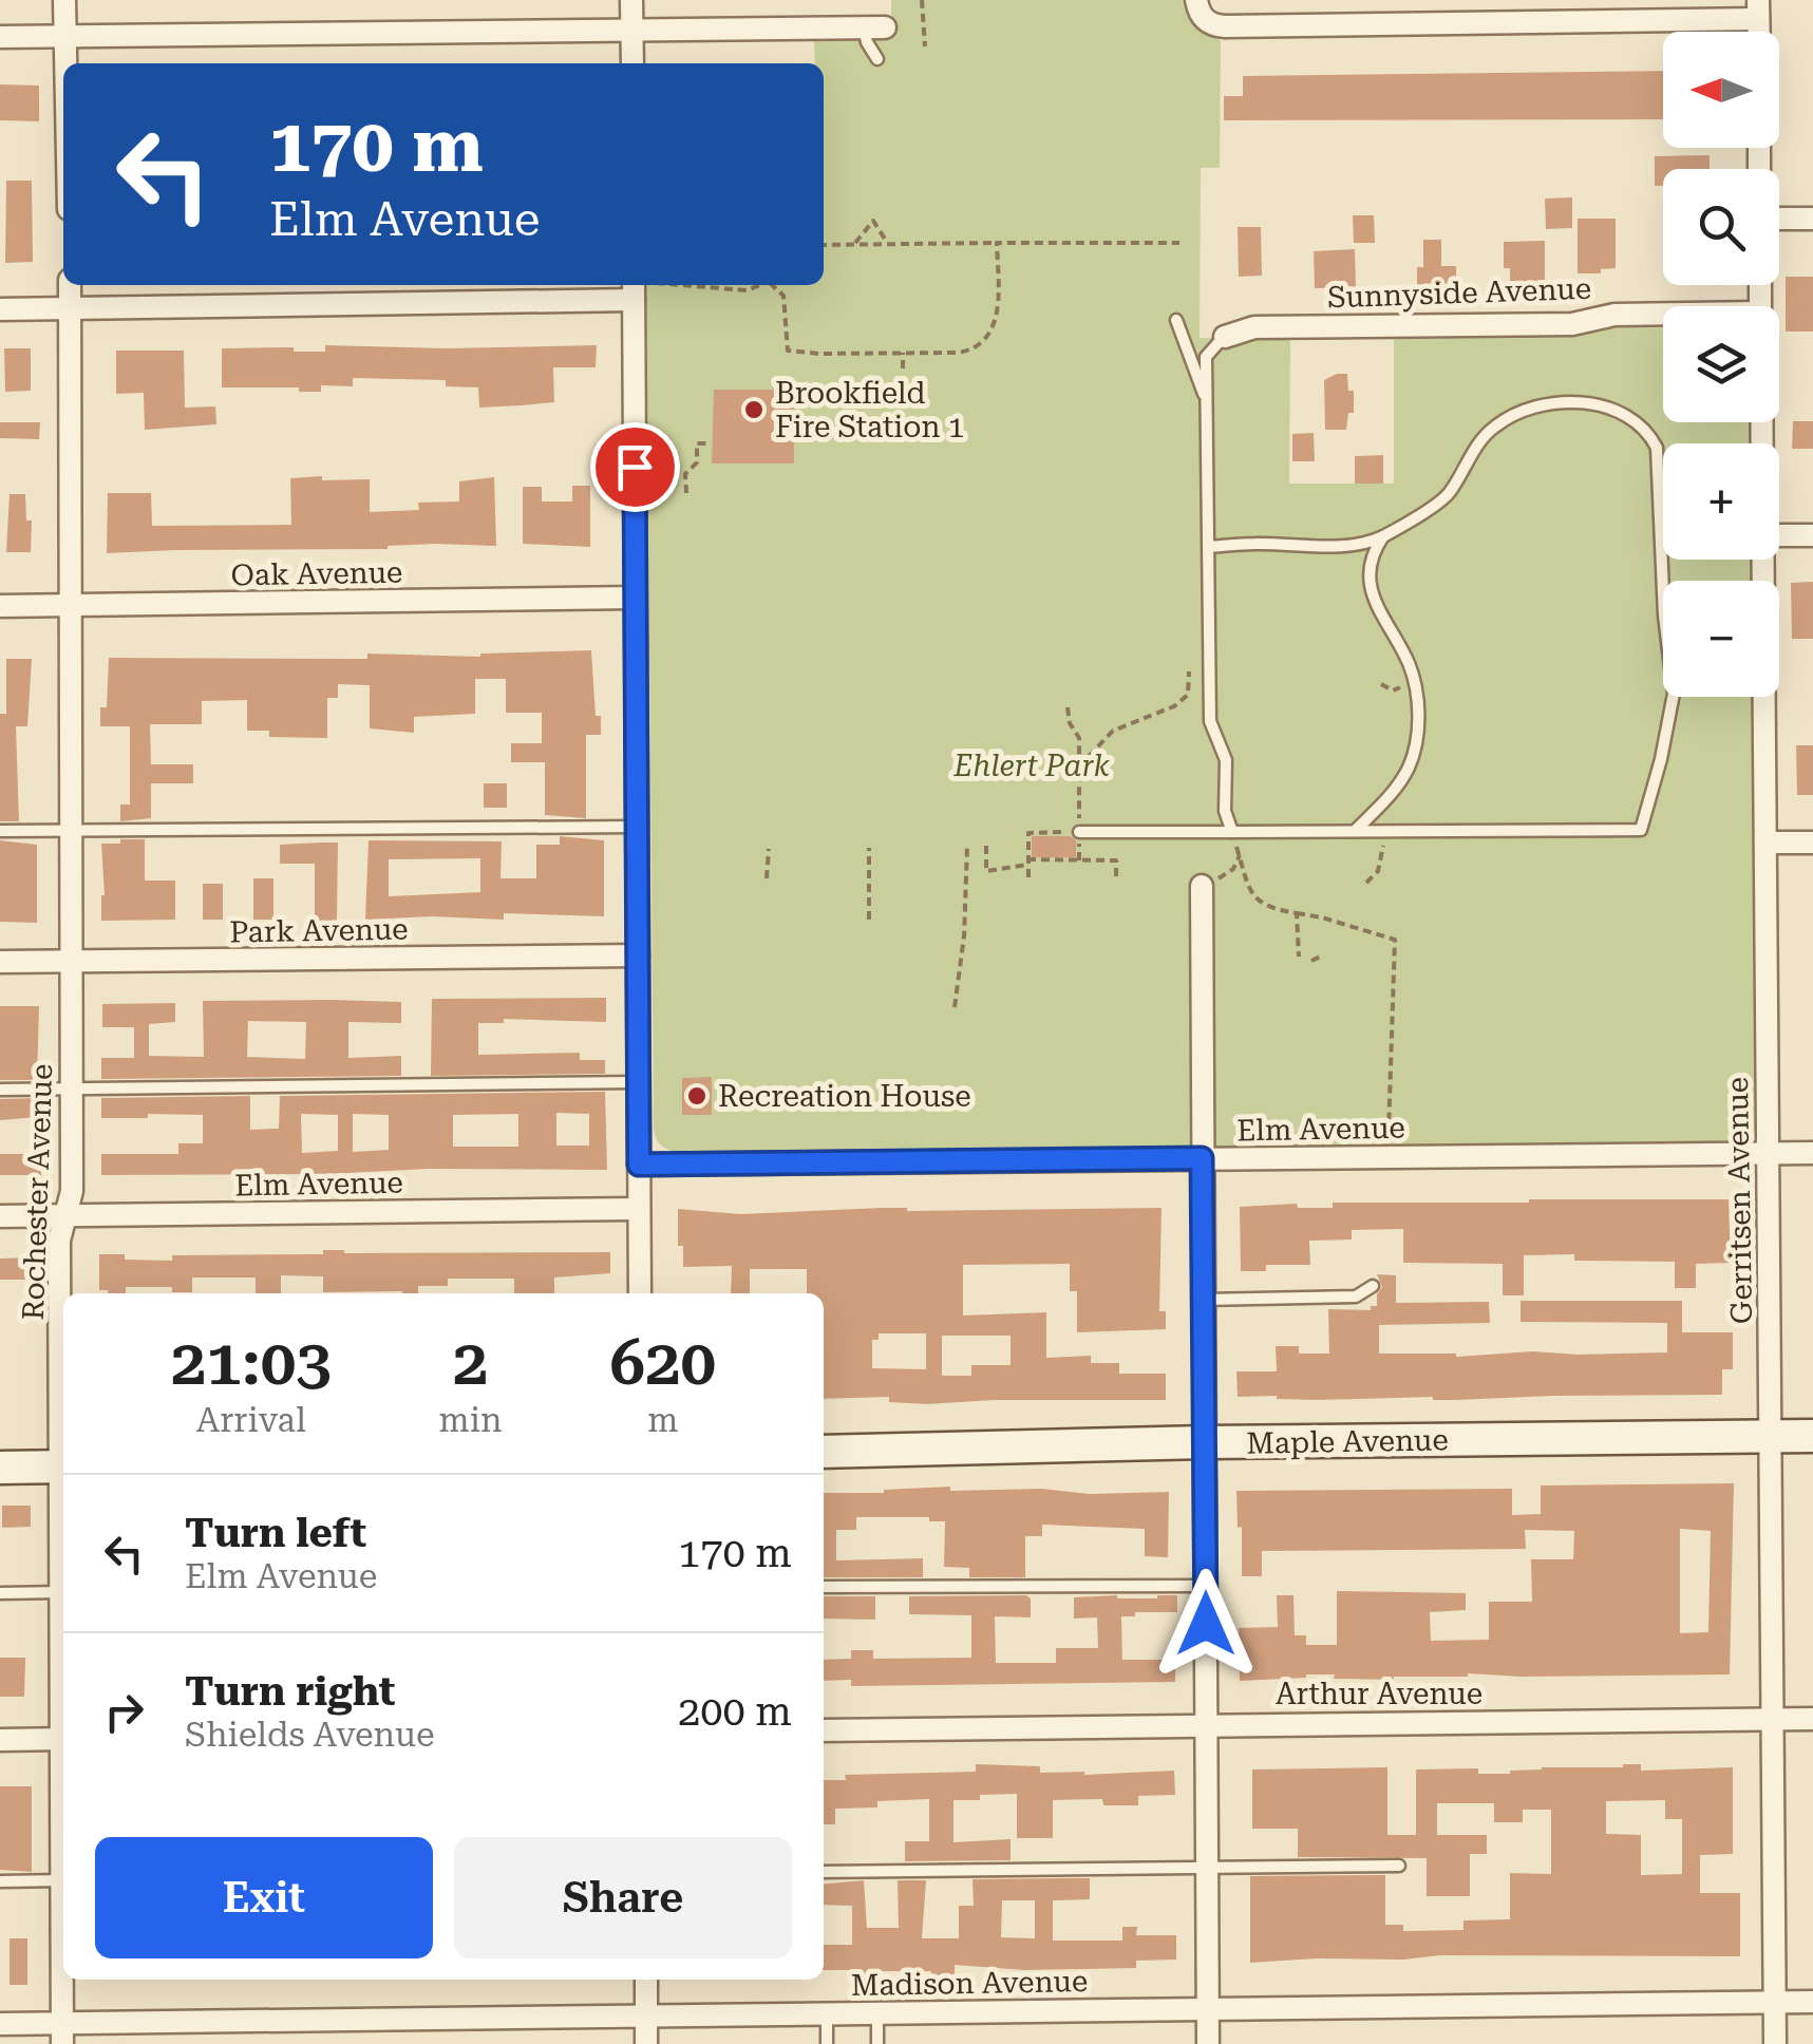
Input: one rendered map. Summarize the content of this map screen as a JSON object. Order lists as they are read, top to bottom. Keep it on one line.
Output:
{"streets":{"street":["Sunnyside Avenue","Oak Avenue","Park Avenue","Elm Avenue","Rochester Avenue","Gerritsen Avenue","Maple Avenue","Arthur Avenue","Madison Avenue"]},"crossings":[["Oak Avenue","Rochester Avenue"],["Park Avenue","Rochester Avenue"],["Elm Avenue","Rochester Avenue"],["Elm Avenue","Gerritsen Avenue"],["Rochester Avenue","Madison Avenue"],["Gerritsen Avenue","Maple Avenue"],["Gerritsen Avenue","Arthur Avenue"],["Gerritsen Avenue","Madison Avenue"]],"parks":["Ehlert Park"],"places":["Brookfield Fire Station 1","Recreation House"],"north":"left","page":{"map_buttons":["+","−"],"turn":["170 m","Elm Avenue"],"eta":["21:03","Arrival","2","min","620","m"],"list":[{"name":"Turn left","note":"Elm Avenue","value":"170 m"},{"name":"Turn right","note":"Shields Avenue","value":"200 m"}],"buttons":["Exit","Share"]}}
